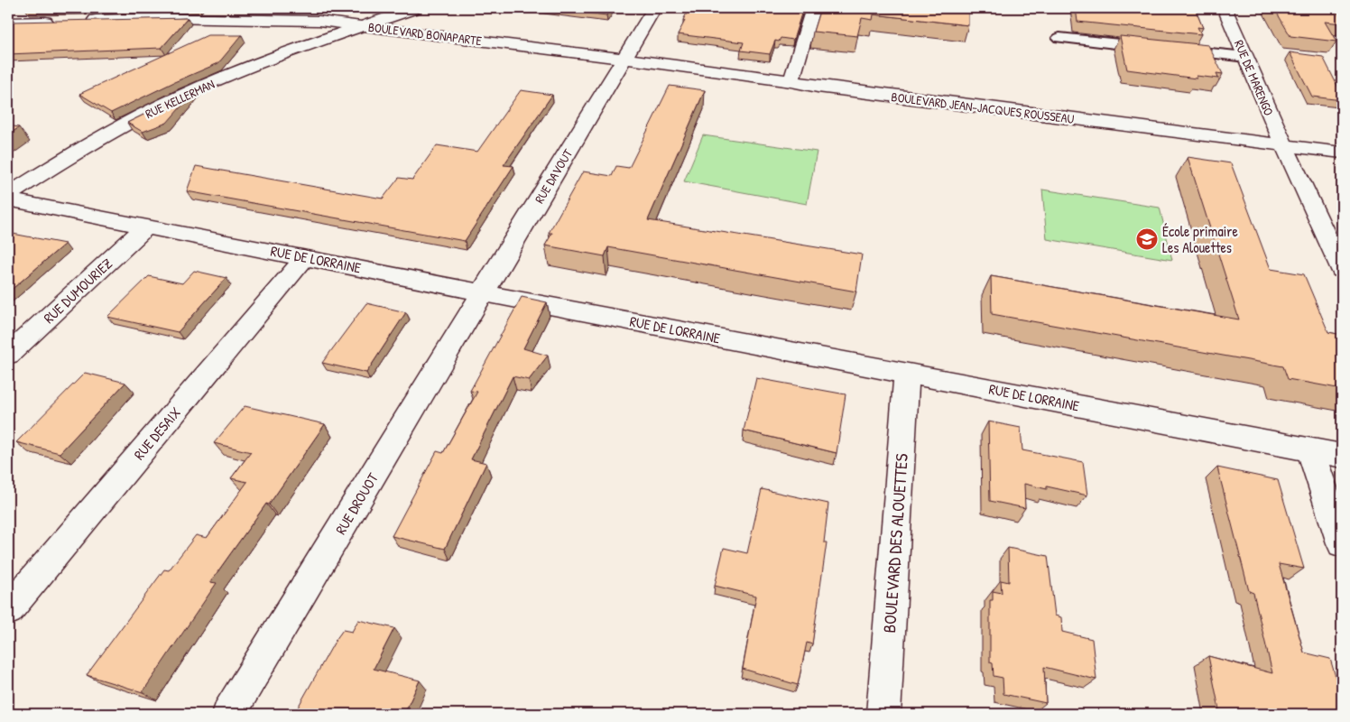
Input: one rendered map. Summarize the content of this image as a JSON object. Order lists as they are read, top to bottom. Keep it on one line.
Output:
{"streets":{"street":["BOULEVARD BONAPARTE","RUE DE MARENGO","RUE KELLERMAN","BOULEVARD JEAN-JACQUES ROUSSEAU","RUE DAVOUT","RUE DE LORRAINE","RUE DUMOURIEZ","RUE DESAIX","RUE DROUOT","BOULEVARD DES ALOUETTES"]},"crossings":[["BOULEVARD BONAPARTE","RUE KELLERMAN"],["BOULEVARD BONAPARTE","BOULEVARD JEAN-JACQUES ROUSSEAU"],["BOULEVARD BONAPARTE","RUE DAVOUT"],["RUE DE MARENGO","BOULEVARD JEAN-JACQUES ROUSSEAU"],["BOULEVARD JEAN-JACQUES ROUSSEAU","RUE DAVOUT"],["RUE DAVOUT","RUE DE LORRAINE"],["RUE DAVOUT","RUE DROUOT"],["RUE DE LORRAINE","RUE DUMOURIEZ"],["RUE DE LORRAINE","RUE DESAIX"],["RUE DE LORRAINE","RUE DROUOT"],["RUE DE LORRAINE","BOULEVARD DES ALOUETTES"]],"places":{"school or university":["École primaire Les Alouettes"]}}
